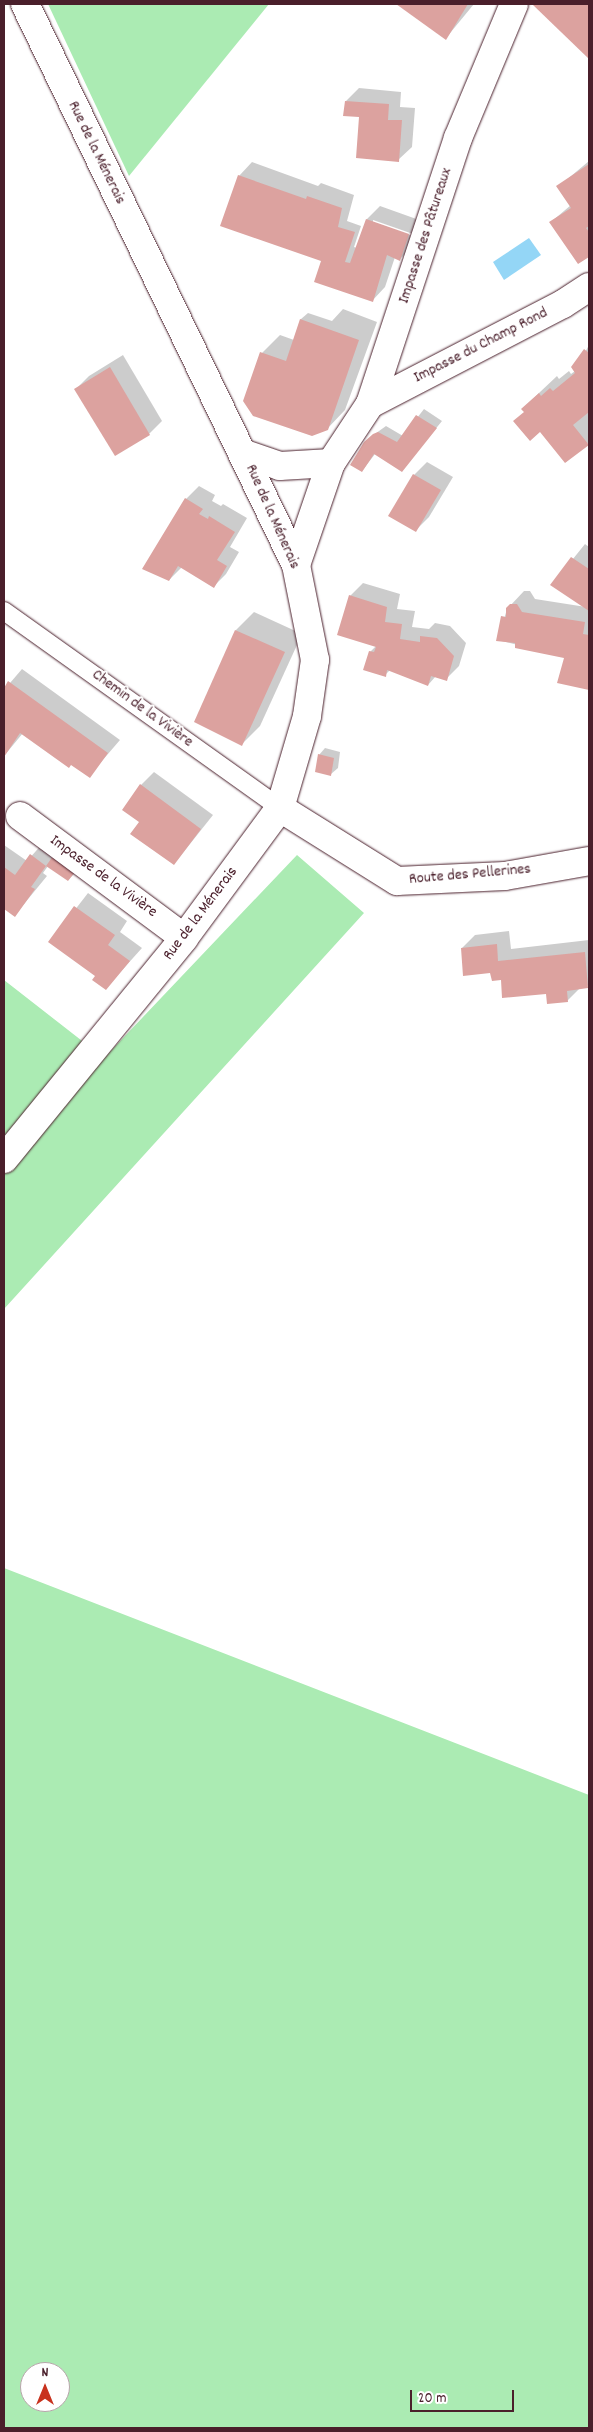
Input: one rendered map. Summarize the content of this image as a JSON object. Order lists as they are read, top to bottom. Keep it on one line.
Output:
{"streets":{"street":["Rue de la Ménerais","Impasse des Pâtureaux","Impasse du Champ Rond","Route des Pellerines","Impasse de la Vivière"],"lane":["Chemin de la Vivière"]},"crossings":[["Rue de la Ménerais","Impasse des Pâtureaux"],["Rue de la Ménerais","Chemin de la Vivière"],["Rue de la Ménerais","Route des Pellerines"],["Rue de la Ménerais","Impasse de la Vivière"],["Impasse des Pâtureaux","Impasse du Champ Rond"],["Chemin de la Vivière","Route des Pellerines"]],"scale_bar":"20 m","north":"top"}
